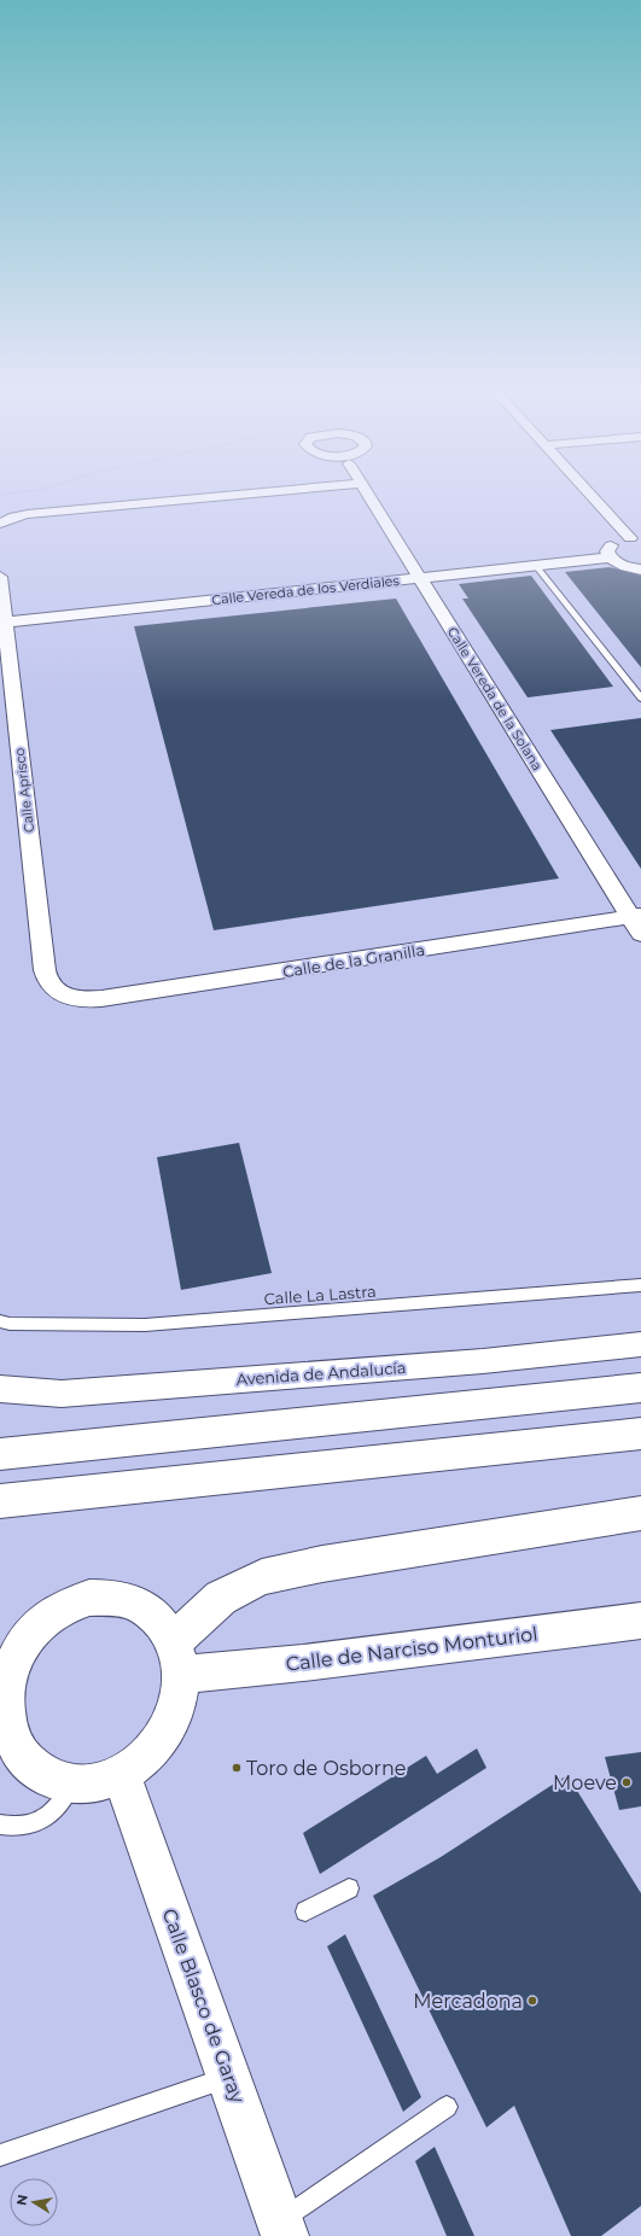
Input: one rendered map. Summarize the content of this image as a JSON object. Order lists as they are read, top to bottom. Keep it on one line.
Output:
{"streets":{"main road":["Calle de Narciso Monturiol","Calle Blasco de Garay"],"street":["Calle Vereda de los Verdiales","Calle Vereda de la Solana","Calle Aprisco","Calle de la Granilla","Avenida de Andalucía"],"lane":["Calle La Lastra"]},"crossings":[["Calle Vereda de los Verdiales","Calle Vereda de la Solana"],["Calle Vereda de los Verdiales","Calle Aprisco"],["Calle Vereda de la Solana","Calle de la Granilla"],["Calle Aprisco","Calle de la Granilla"]],"places":["Toro de Osborne","Moeve","Mercadona"],"north":"left"}
